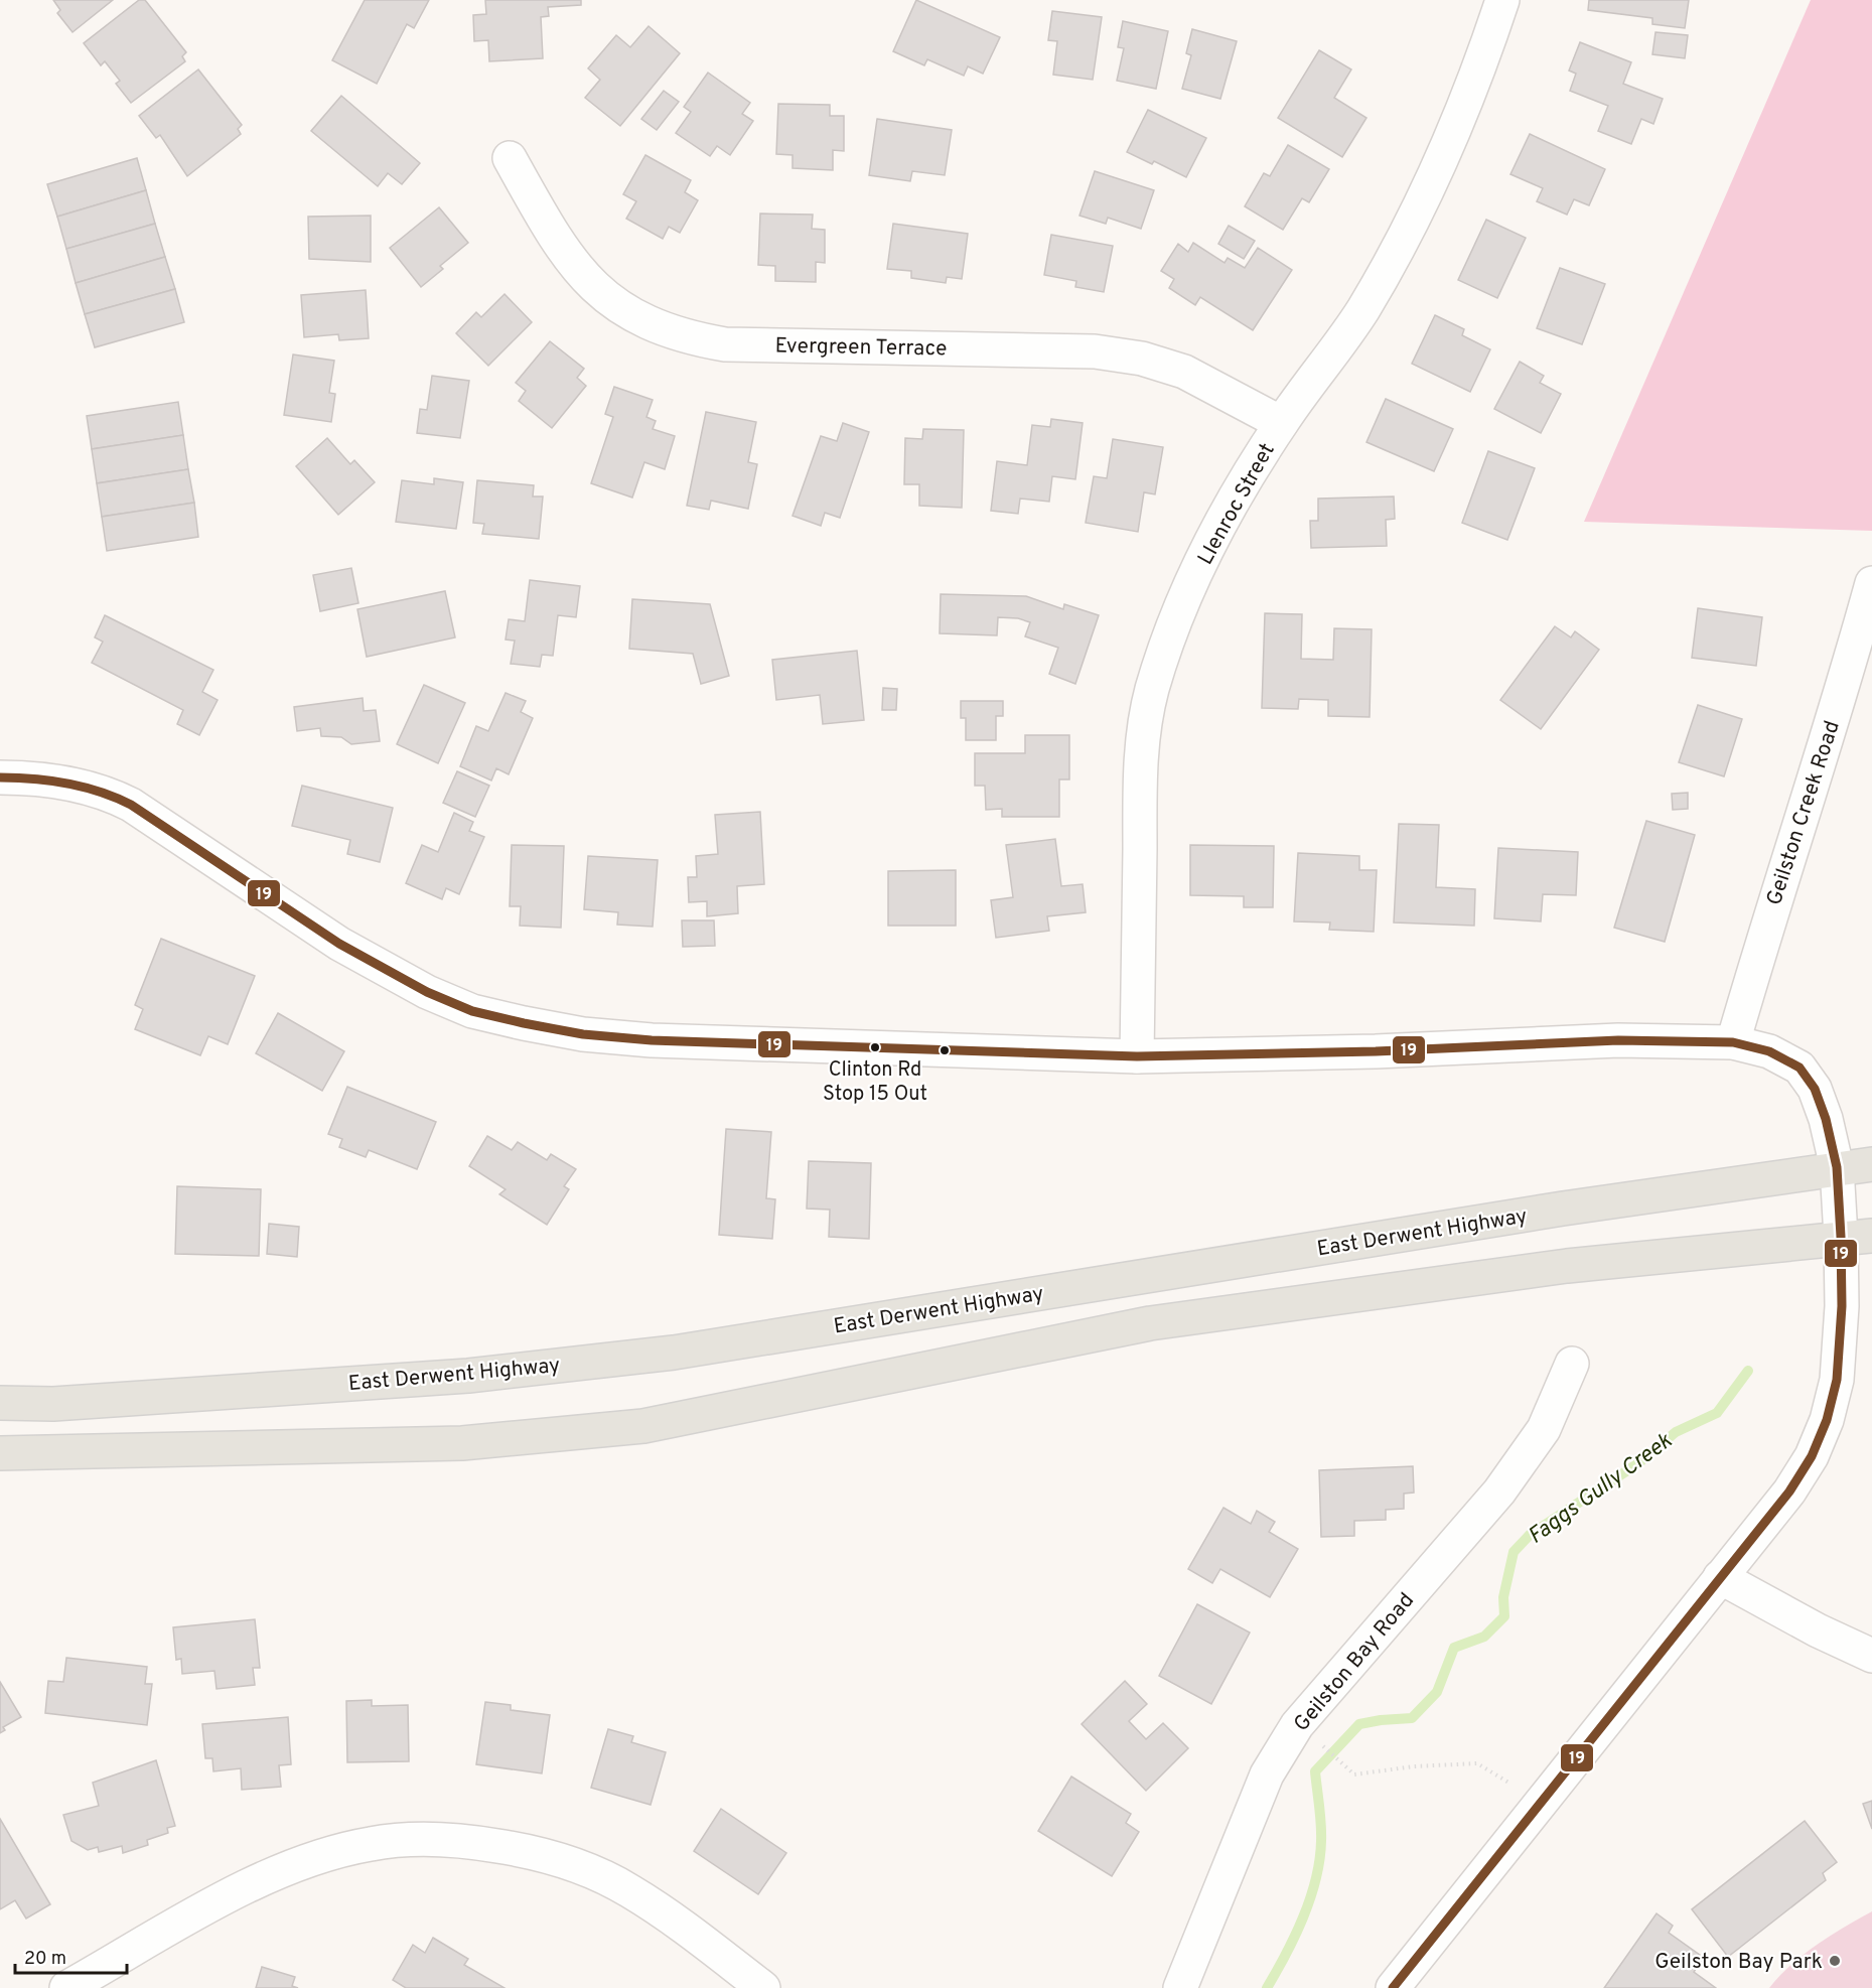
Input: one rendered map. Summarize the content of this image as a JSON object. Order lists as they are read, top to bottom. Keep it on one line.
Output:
{"streets":{"main road":["East Derwent Highway"],"street":["Evergreen Terrace","Llenroc Street","Geilston Creek Road","Geilston Bay Road"]},"crossings":[["Evergreen Terrace","Llenroc Street"]],"water":["Faggs Gully Creek"],"places":["Clinton Rd Stop 15 Out","Geilston Bay Park"],"lines":["transit line 19"],"scale_bar":"20 m"}
